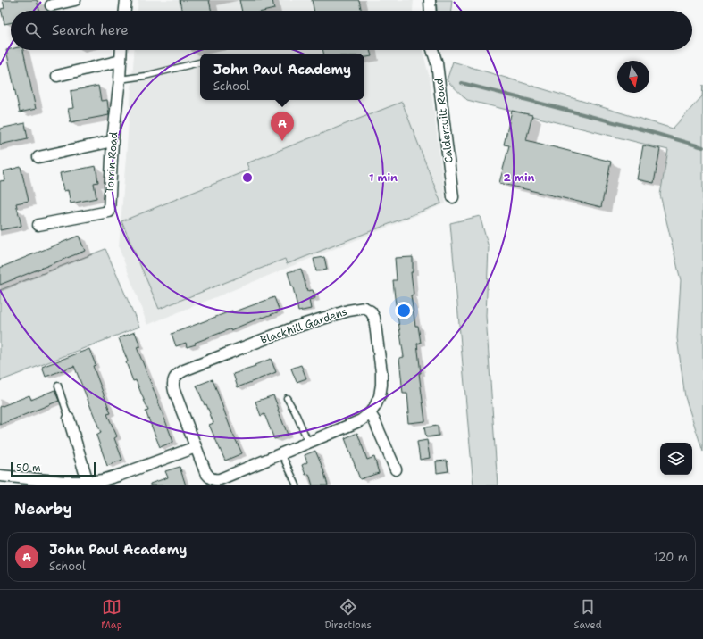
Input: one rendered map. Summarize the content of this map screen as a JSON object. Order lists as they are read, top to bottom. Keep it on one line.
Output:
{"streets":{"street":["Caldercuilt Road","Torrin Road","Blackhill Gardens"]},"scale_bar":"50 m","north":"bottom","page":{"search":"Search here","popup":["John Paul Academy","School"],"pins":"A","scale":"50 m","heading":"Nearby","list":[{"mark":"A","name":"John Paul Academy","note":"School","value":"120 m"}],"nav":["Map","Directions","Saved"]},"rings":["1 min","2 min"]}
